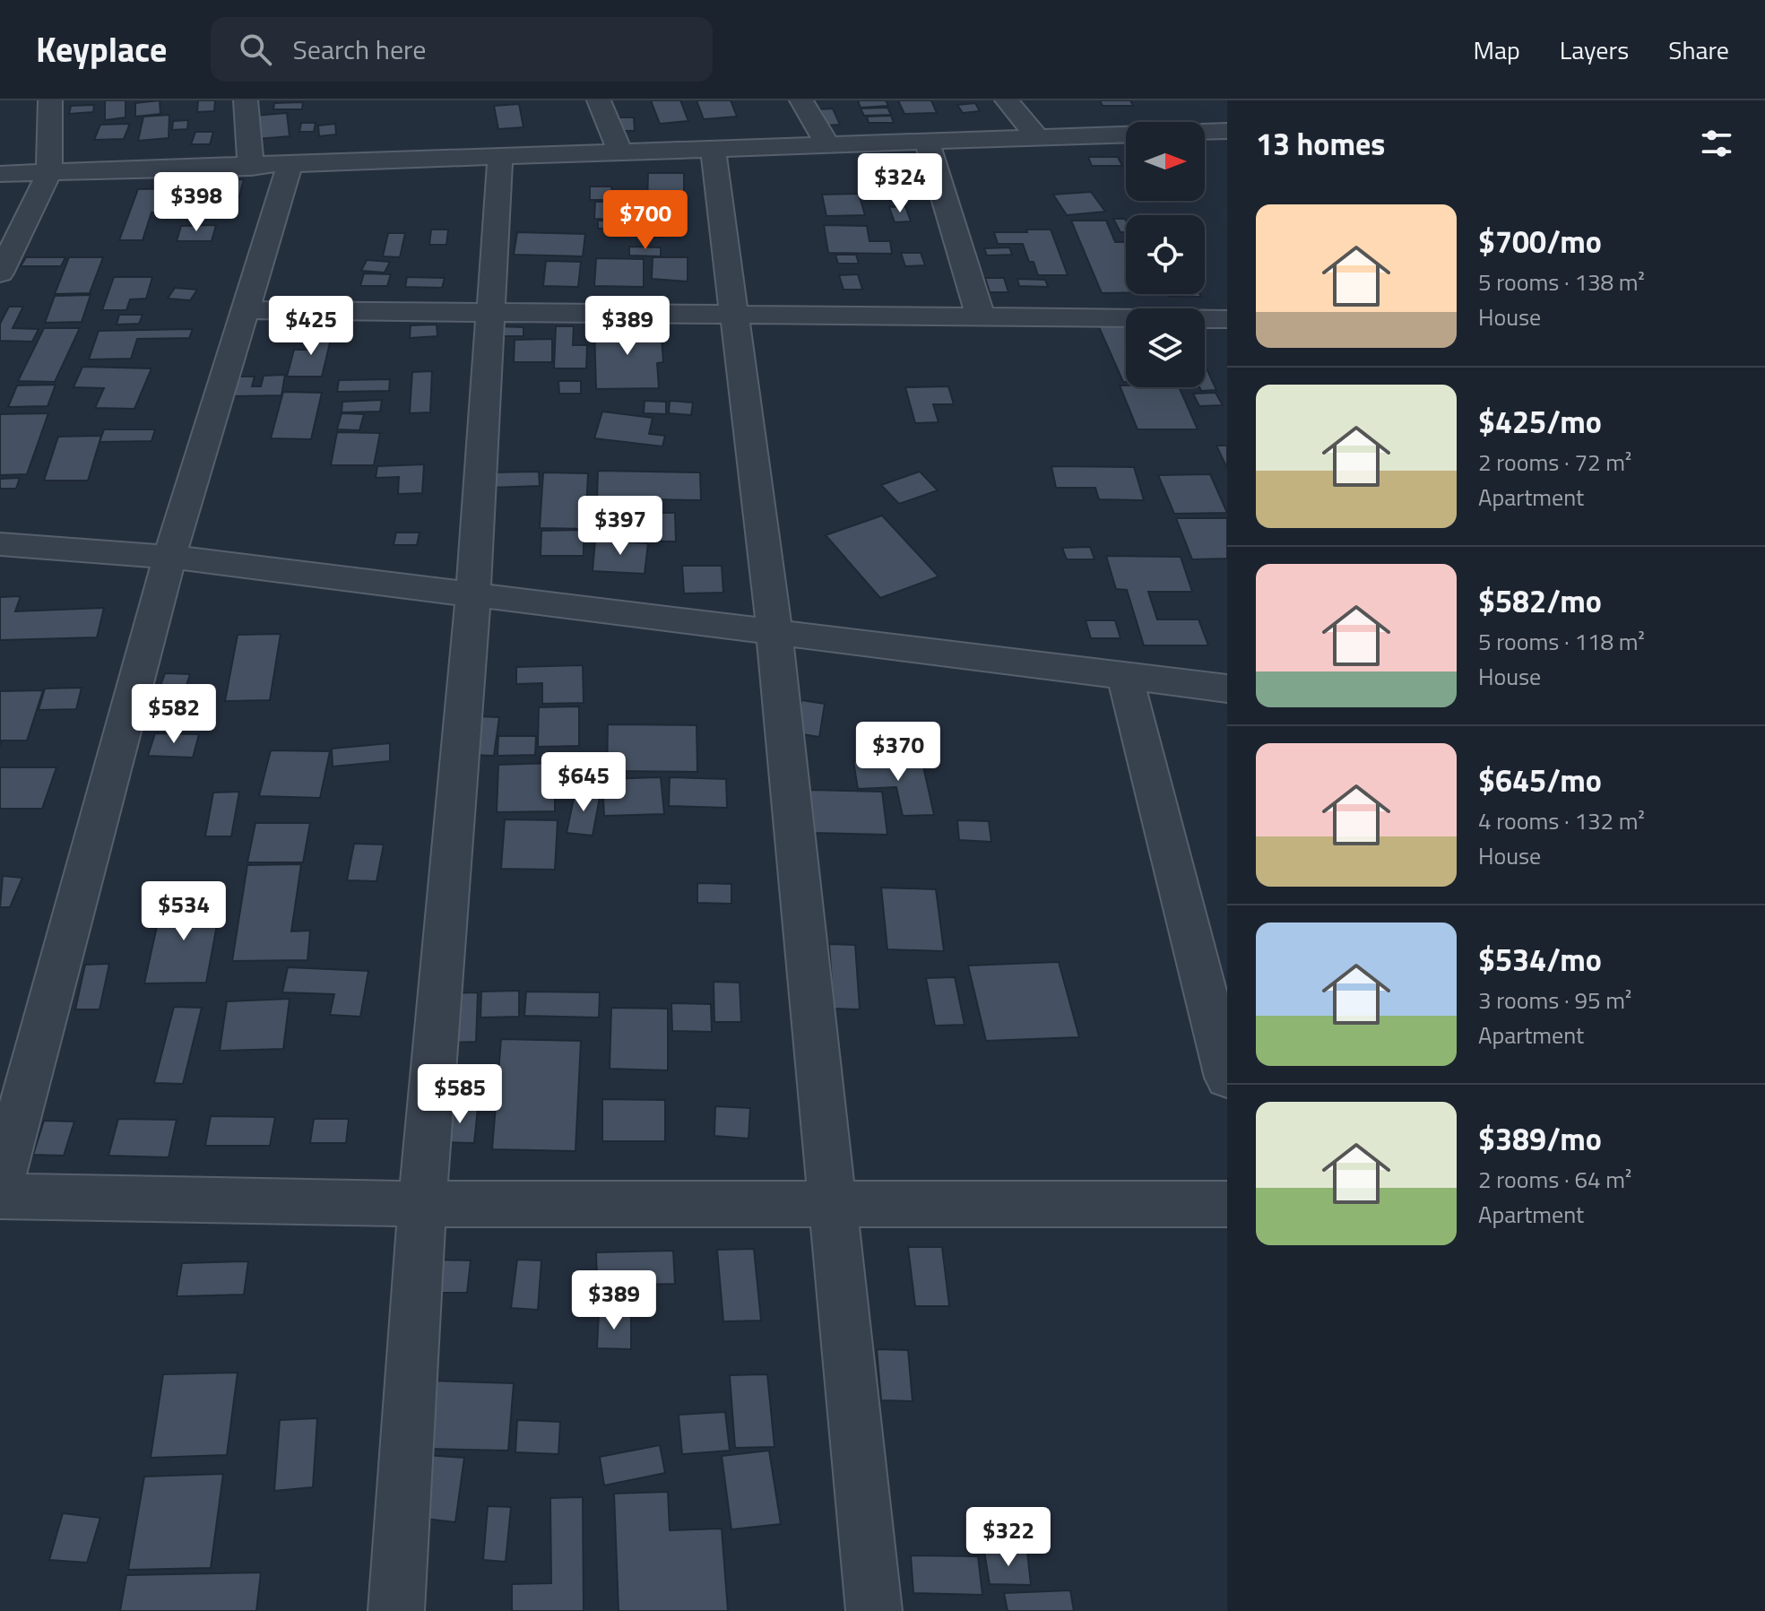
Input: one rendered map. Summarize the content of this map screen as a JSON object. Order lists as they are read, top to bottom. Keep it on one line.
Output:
{"north":"right","page":{"header":"Keyplace","search":"Search here","nav":["Map","Layers","Share"],"heading":"13 homes","price":["$324","$398","$700","$425","$389","$397","$582","$370","$645","$534","$585","$389","$322"],"list":[{"name":"$700/mo","note":"5 rooms · 138 m² · House"},{"name":"$425/mo","note":"2 rooms · 72 m² · Apartment"},{"name":"$582/mo","note":"5 rooms · 118 m² · House"},{"name":"$645/mo","note":"4 rooms · 132 m² · House"},{"name":"$534/mo","note":"3 rooms · 95 m² · Apartment"},{"name":"$389/mo","note":"2 rooms · 64 m² · Apartment"}]}}
